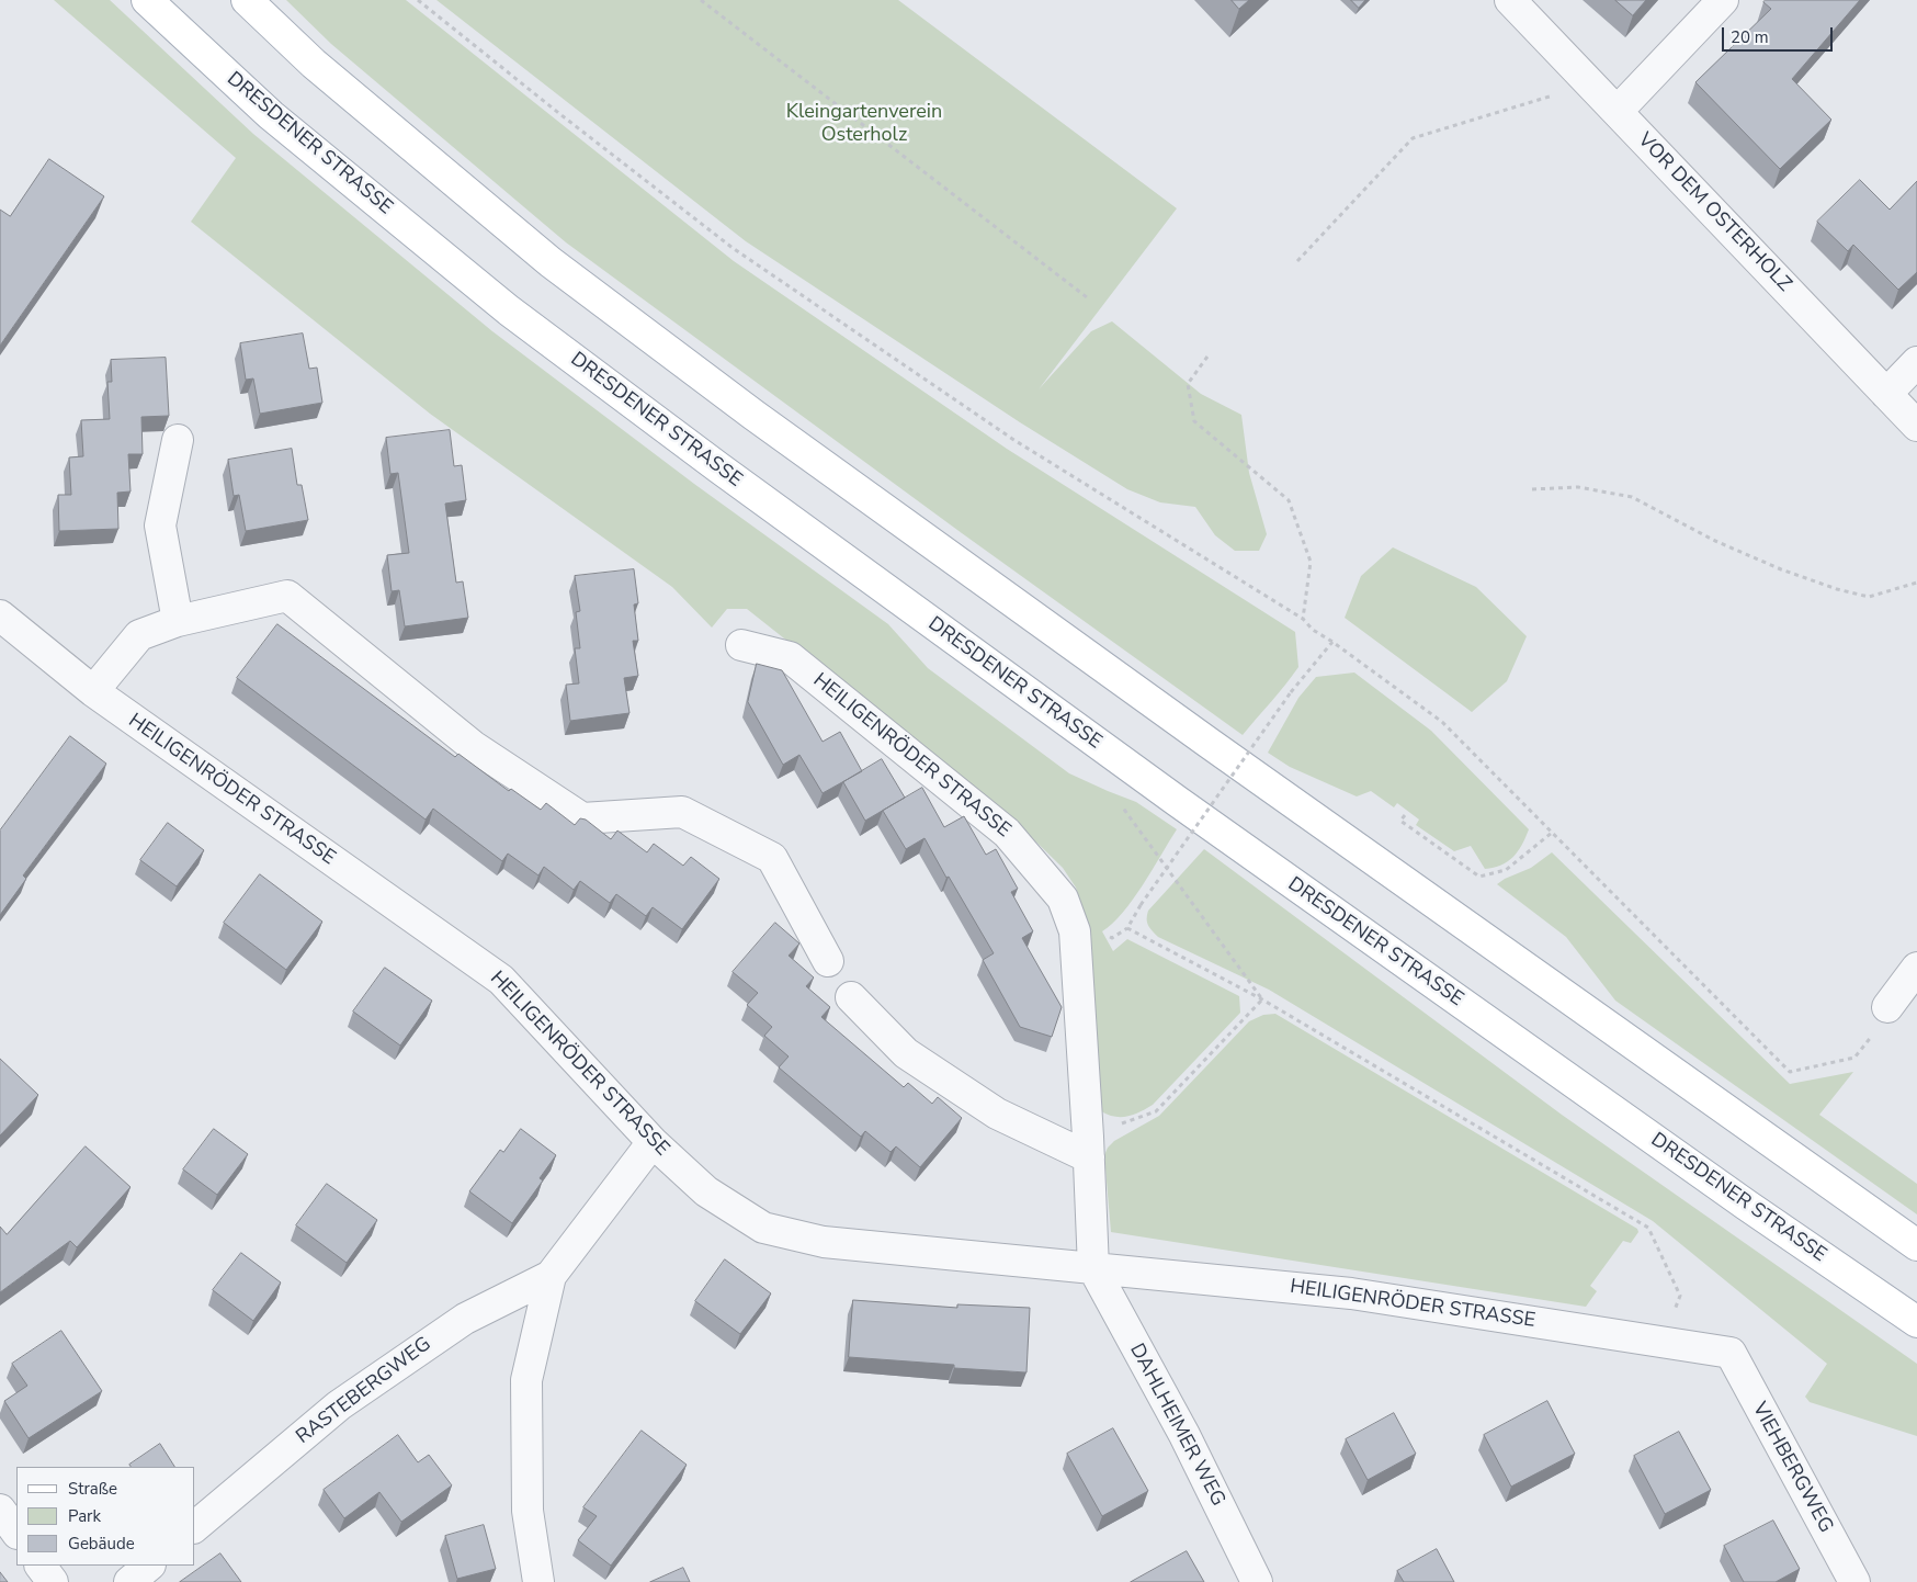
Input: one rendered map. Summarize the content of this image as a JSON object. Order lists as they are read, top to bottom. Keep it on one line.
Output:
{"streets":{"main road":["DRESDENER STRASSE"],"street":["VOR DEM OSTERHOLZ","HEILIGENRÖDER STRASSE","RASTEBERGWEG","DAHLHEIMER WEG","VIEHBERGWEG"]},"crossings":[["HEILIGENRÖDER STRASSE","DAHLHEIMER WEG"],["HEILIGENRÖDER STRASSE","VIEHBERGWEG"]],"parks":["Kleingartenverein Osterholz"],"legend":["Straße","Park","Gebäude"],"scale_bar":"20 m"}
